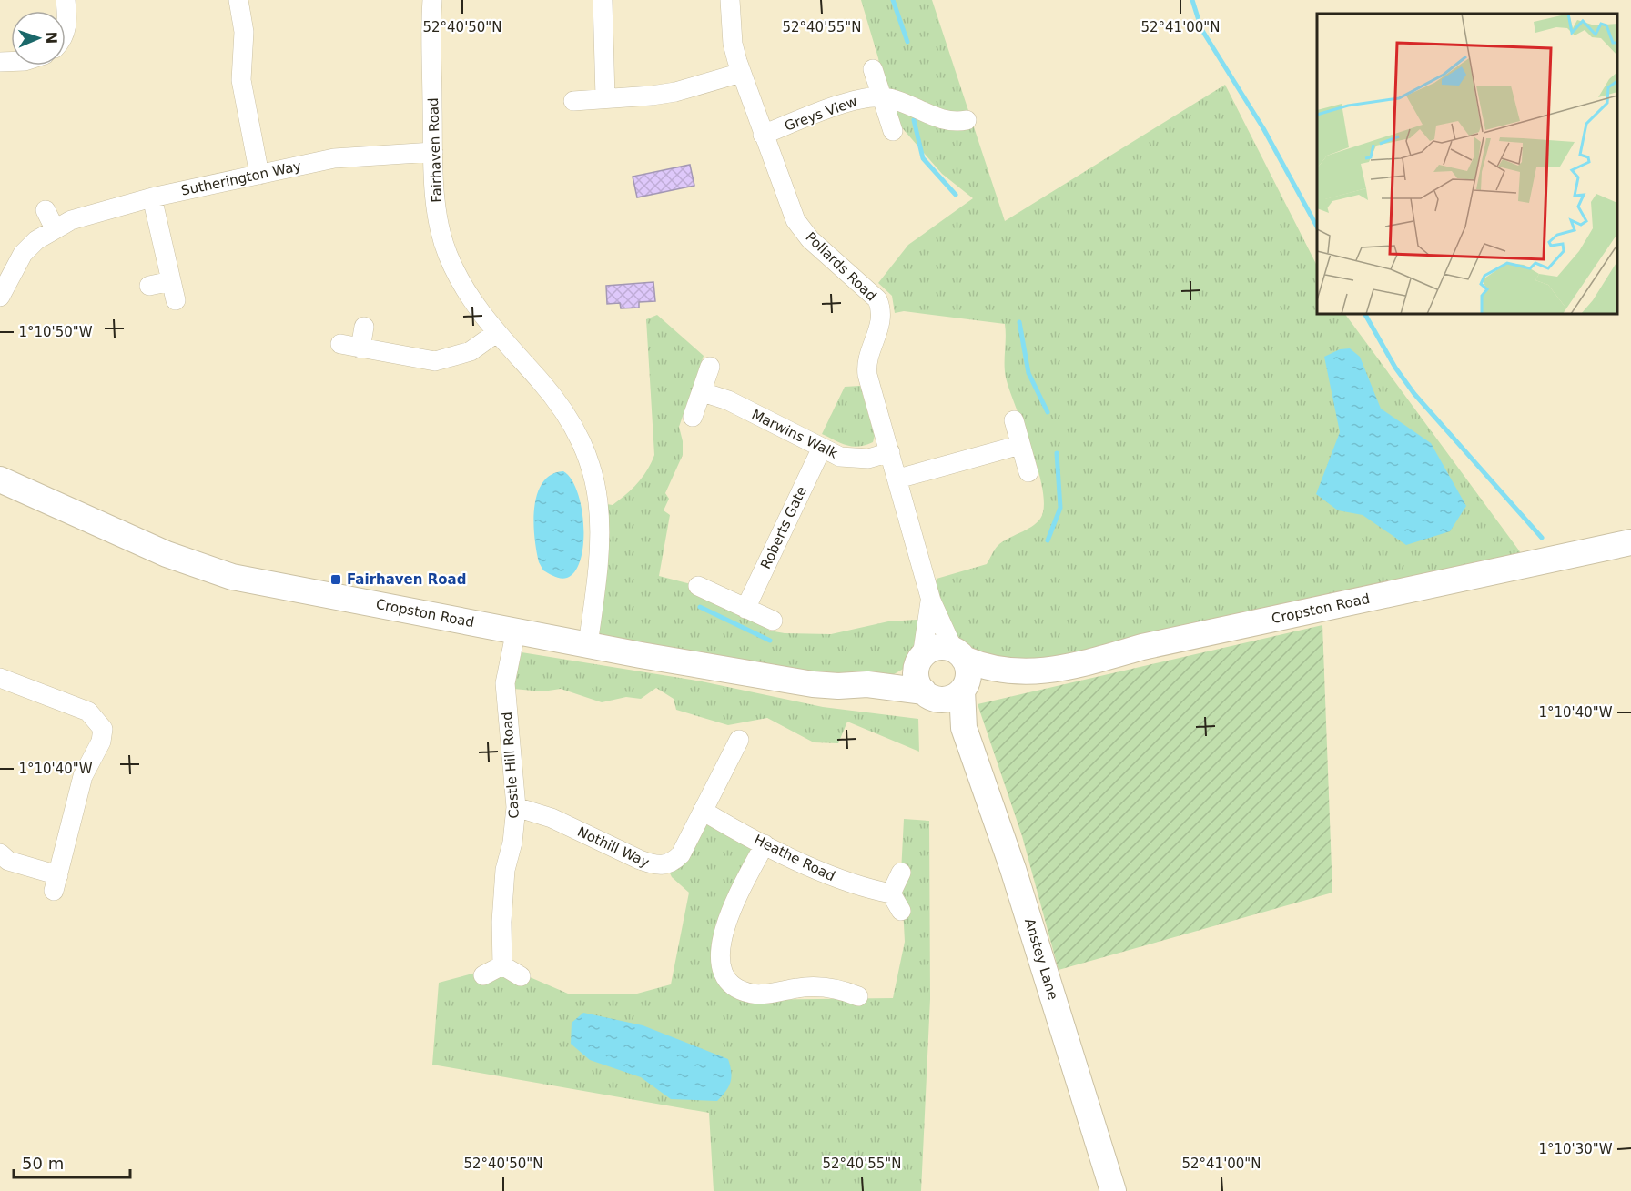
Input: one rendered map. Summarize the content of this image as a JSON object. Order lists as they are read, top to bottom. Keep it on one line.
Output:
{"streets":{"street":["Greys View","Fairhaven Road","Sutherington Way","Pollards Road","Marwins Walk","Roberts Gate","Cropston Road","Castle Hill Road","Nothill Way","Heathe Road","Anstey Lane"]},"crossings":[["Greys View","Pollards Road"],["Fairhaven Road","Sutherington Way"],["Fairhaven Road","Cropston Road"],["Pollards Road","Marwins Walk"],["Pollards Road","Cropston Road"],["Pollards Road","Anstey Lane"],["Marwins Walk","Roberts Gate"],["Cropston Road","Castle Hill Road"],["Cropston Road","Anstey Lane"],["Castle Hill Road","Nothill Way"],["Nothill Way","Heathe Road"]],"places":{"transit":["Fairhaven Road"]},"scale_bar":"50 m","north":"right","coordinates":["52°40'50\"N","52°40'55\"N","52°41'00\"N","1°10'50\"W","1°10'40\"W","1°10'30\"W"]}
